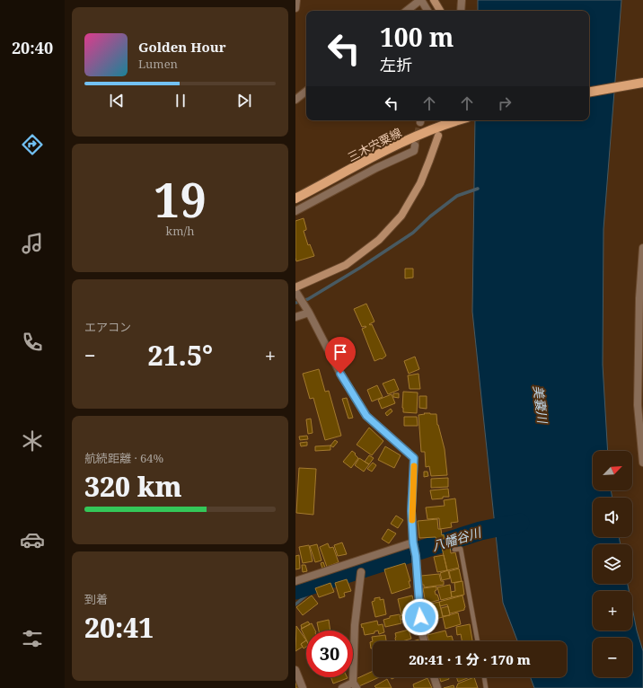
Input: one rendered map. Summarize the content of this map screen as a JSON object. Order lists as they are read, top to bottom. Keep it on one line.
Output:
{"streets":{"main road":["三木宍粟線"]},"water":["美嚢川","八幡谷川"],"north":"top right","page":{"tabs":"20:40","turn":["100 m","左折"],"song":["Golden Hour","Lumen"],"tile":[["19","km/h"],"エアコン",["航続距離 · 64%","320 km"],["到着","20:41"]],"heat":["−","21.5°","+"],"map_buttons":["+","−"],"limit":"30","trip":"20:41 · 1 分 · 170 m"}}
